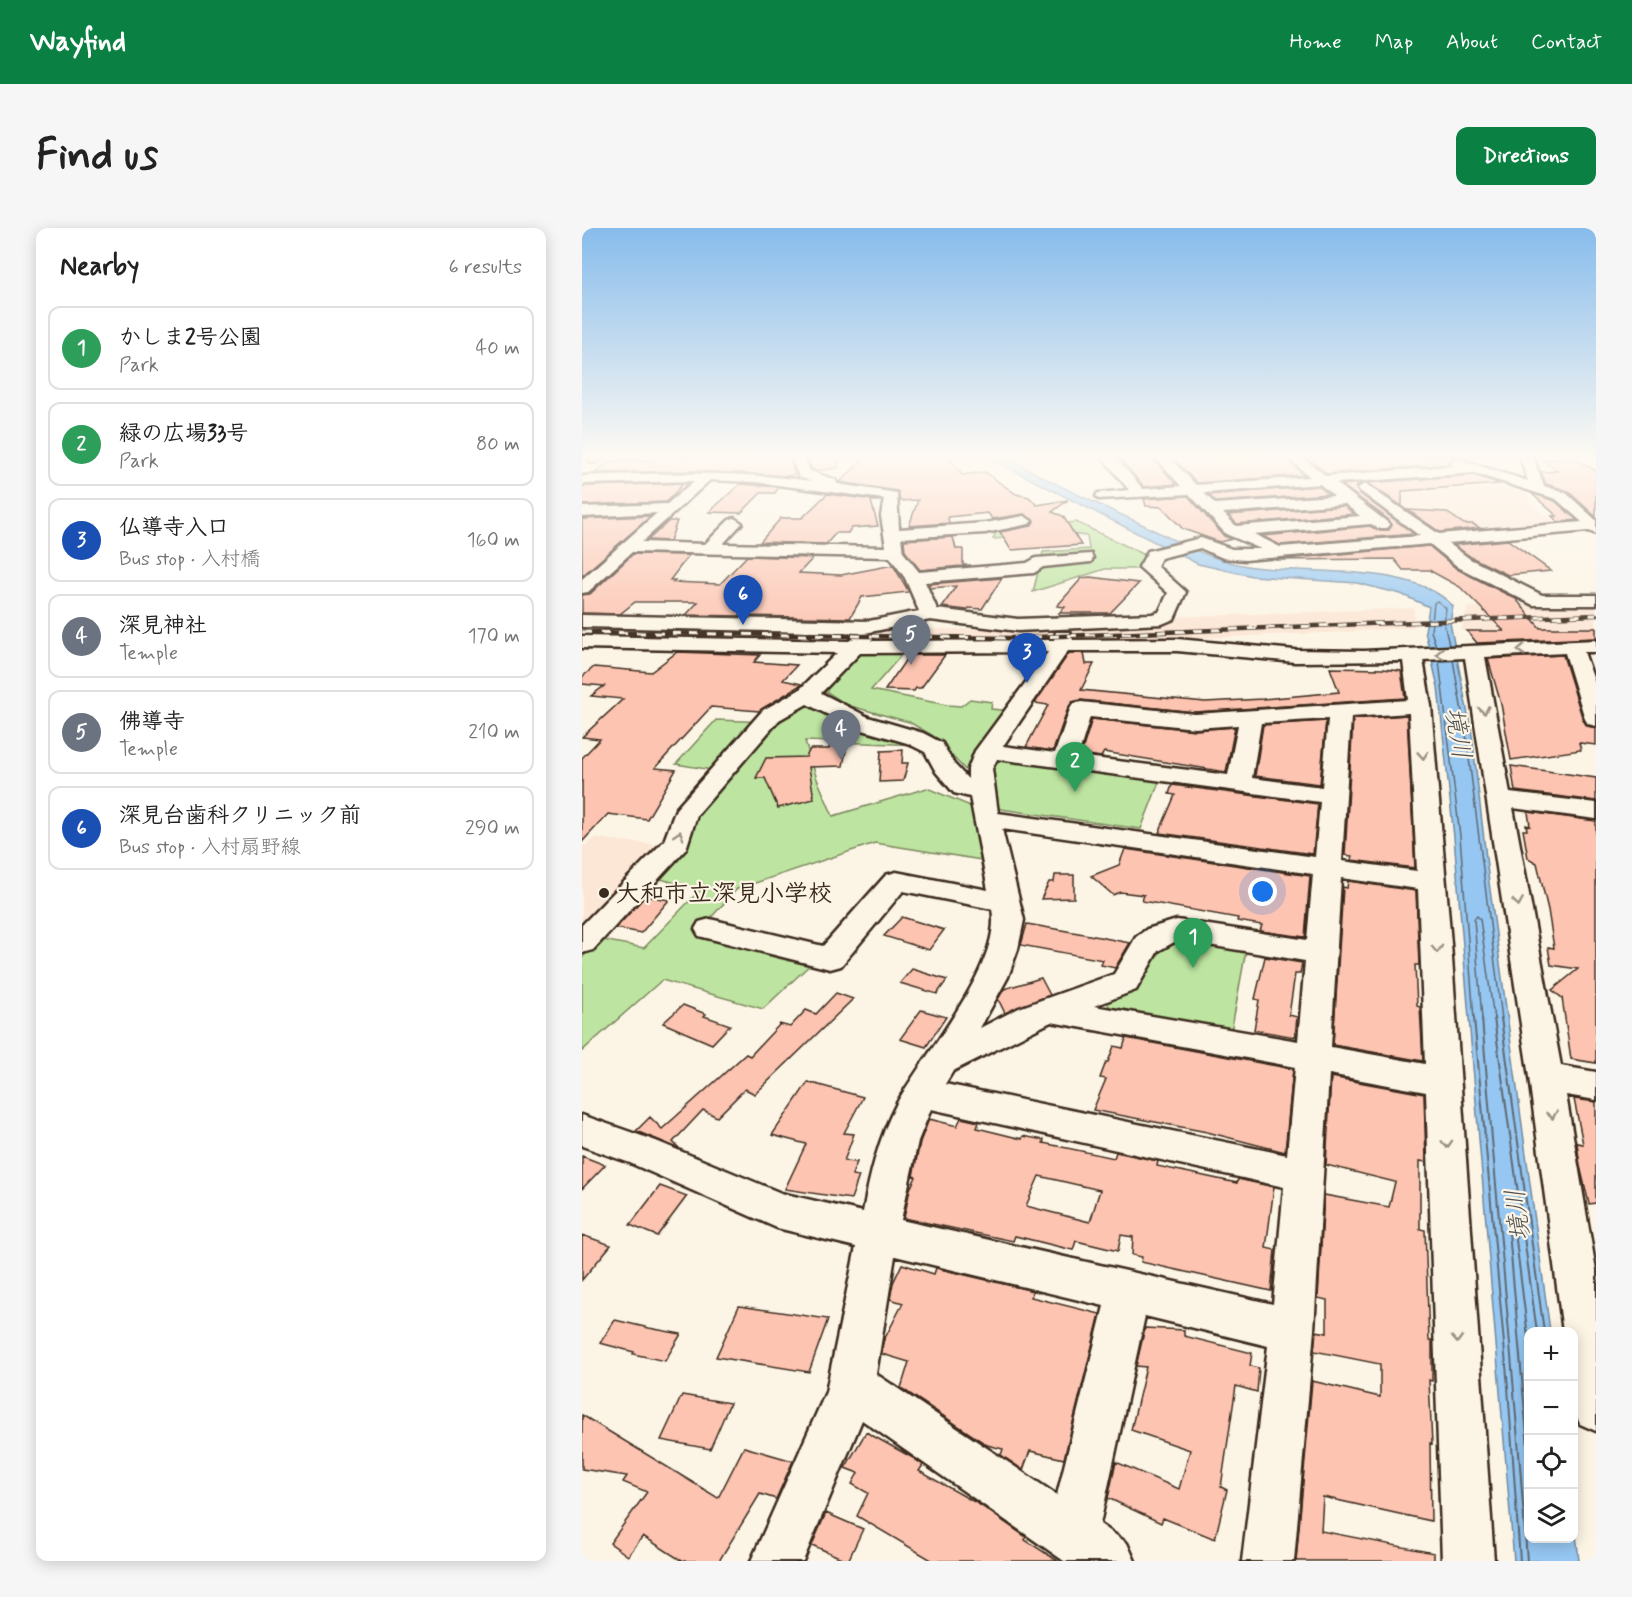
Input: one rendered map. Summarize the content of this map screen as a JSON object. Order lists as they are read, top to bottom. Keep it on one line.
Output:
{"water":["境川"],"places":["大和市立深見小学校"],"page":{"header":"Wayfind","nav":["Home","Map","About","Contact"],"buttons":"Directions","title":"Find us","heading":["Nearby","6 results"],"list":[{"mark":"1","name":"かしま2号公園","note":"Park","value":"40 m"},{"mark":"2","name":"緑の広場33号","note":"Park","value":"80 m"},{"mark":"3","name":"仏導寺入口","note":"Bus stop · 入村橋","value":"160 m"},{"mark":"4","name":"深見神社","note":"Temple","value":"170 m"},{"mark":"5","name":"佛導寺","note":"Temple","value":"210 m"},{"mark":"6","name":"深見台歯科クリニック前","note":"Bus stop · 入村扇野線","value":"290 m"}],"pins":["6","5","3","4","2","1"],"map_buttons":["+","−"]}}
